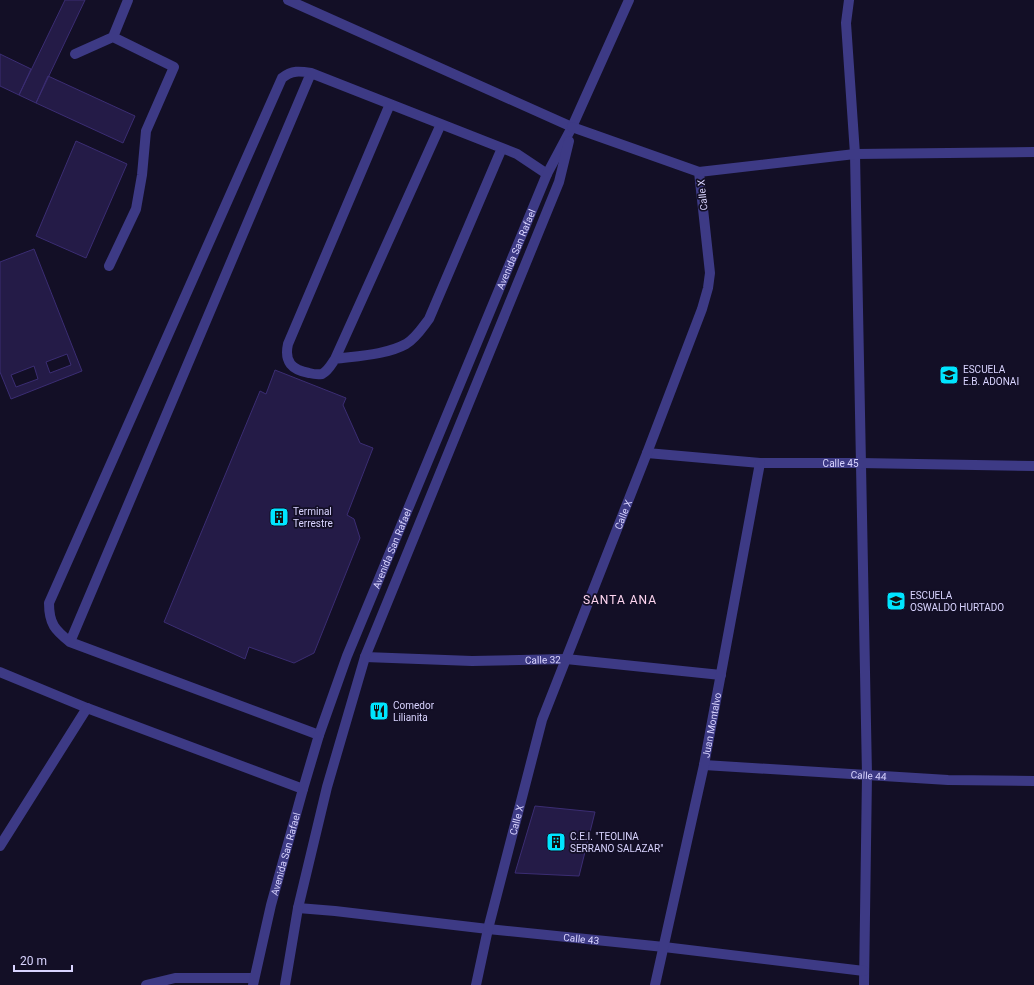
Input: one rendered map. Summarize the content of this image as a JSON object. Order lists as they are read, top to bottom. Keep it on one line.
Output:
{"streets":{"street":["Calle X","Avenida San Rafael","Calle 45","Calle 32","Juan Montalvo","Calle 44","Calle 43"]},"crossings":[["Calle X","Avenida San Rafael"],["Calle X","Calle 45"],["Calle X","Calle 32"],["Calle X","Calle 43"],["Avenida San Rafael","Calle 32"],["Avenida San Rafael","Calle 43"],["Calle 45","Juan Montalvo"],["Calle 32","Juan Montalvo"],["Juan Montalvo","Calle 44"],["Juan Montalvo","Calle 43"]],"districts":["SANTA ANA"],"places":{"school or university":["ESCUELA E.B. ADONAI","ESCUELA OSWALDO HURTADO"],"building":["Terminal Terrestre","C.E.I. \"TEOLINA SERRANO SALAZAR\""],"restaurant":["Comedor Lilianita"]},"scale_bar":"20 m"}
